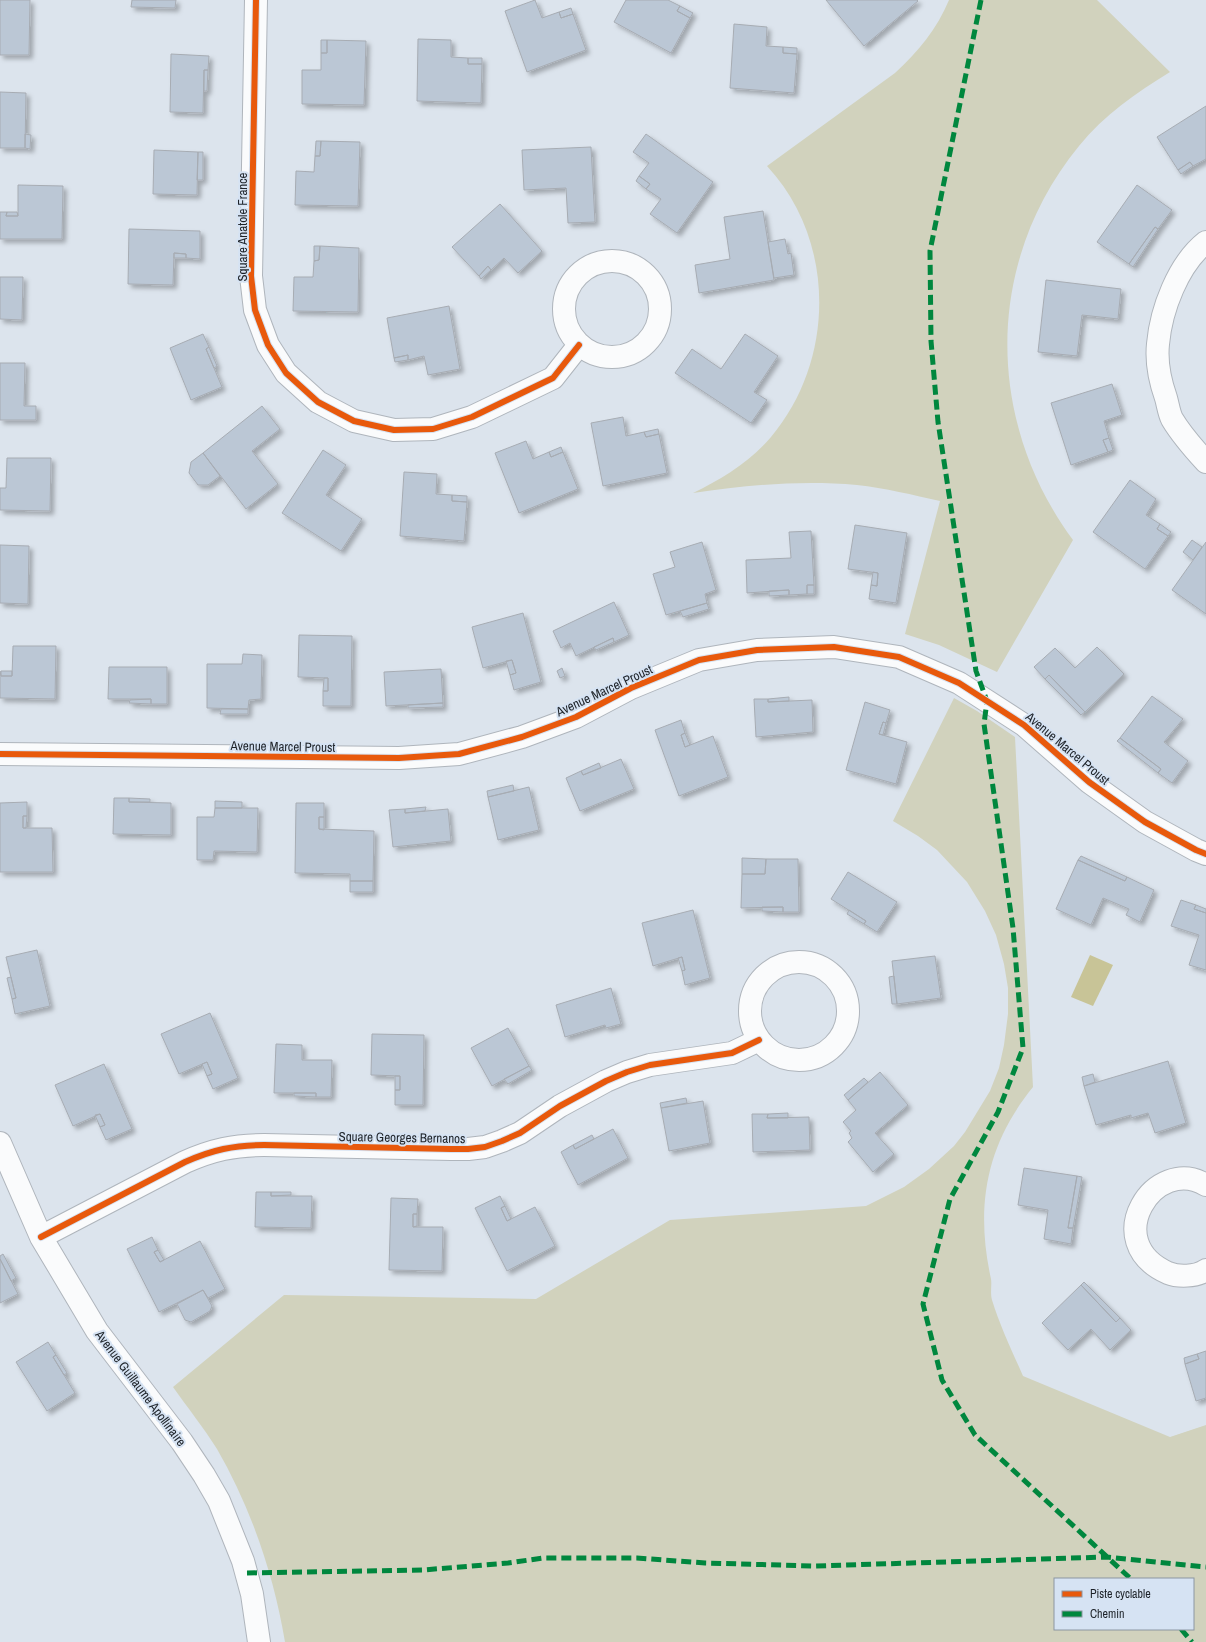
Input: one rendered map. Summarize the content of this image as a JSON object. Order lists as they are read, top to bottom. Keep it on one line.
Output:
{"streets":{"street":["Square Anatole France","Avenue Marcel Proust","Square Georges Bernanos","Avenue Guillaume Apollinaire"]},"crossings":[["Square Georges Bernanos","Avenue Guillaume Apollinaire"]],"legend":["Piste cyclable","Chemin"]}
